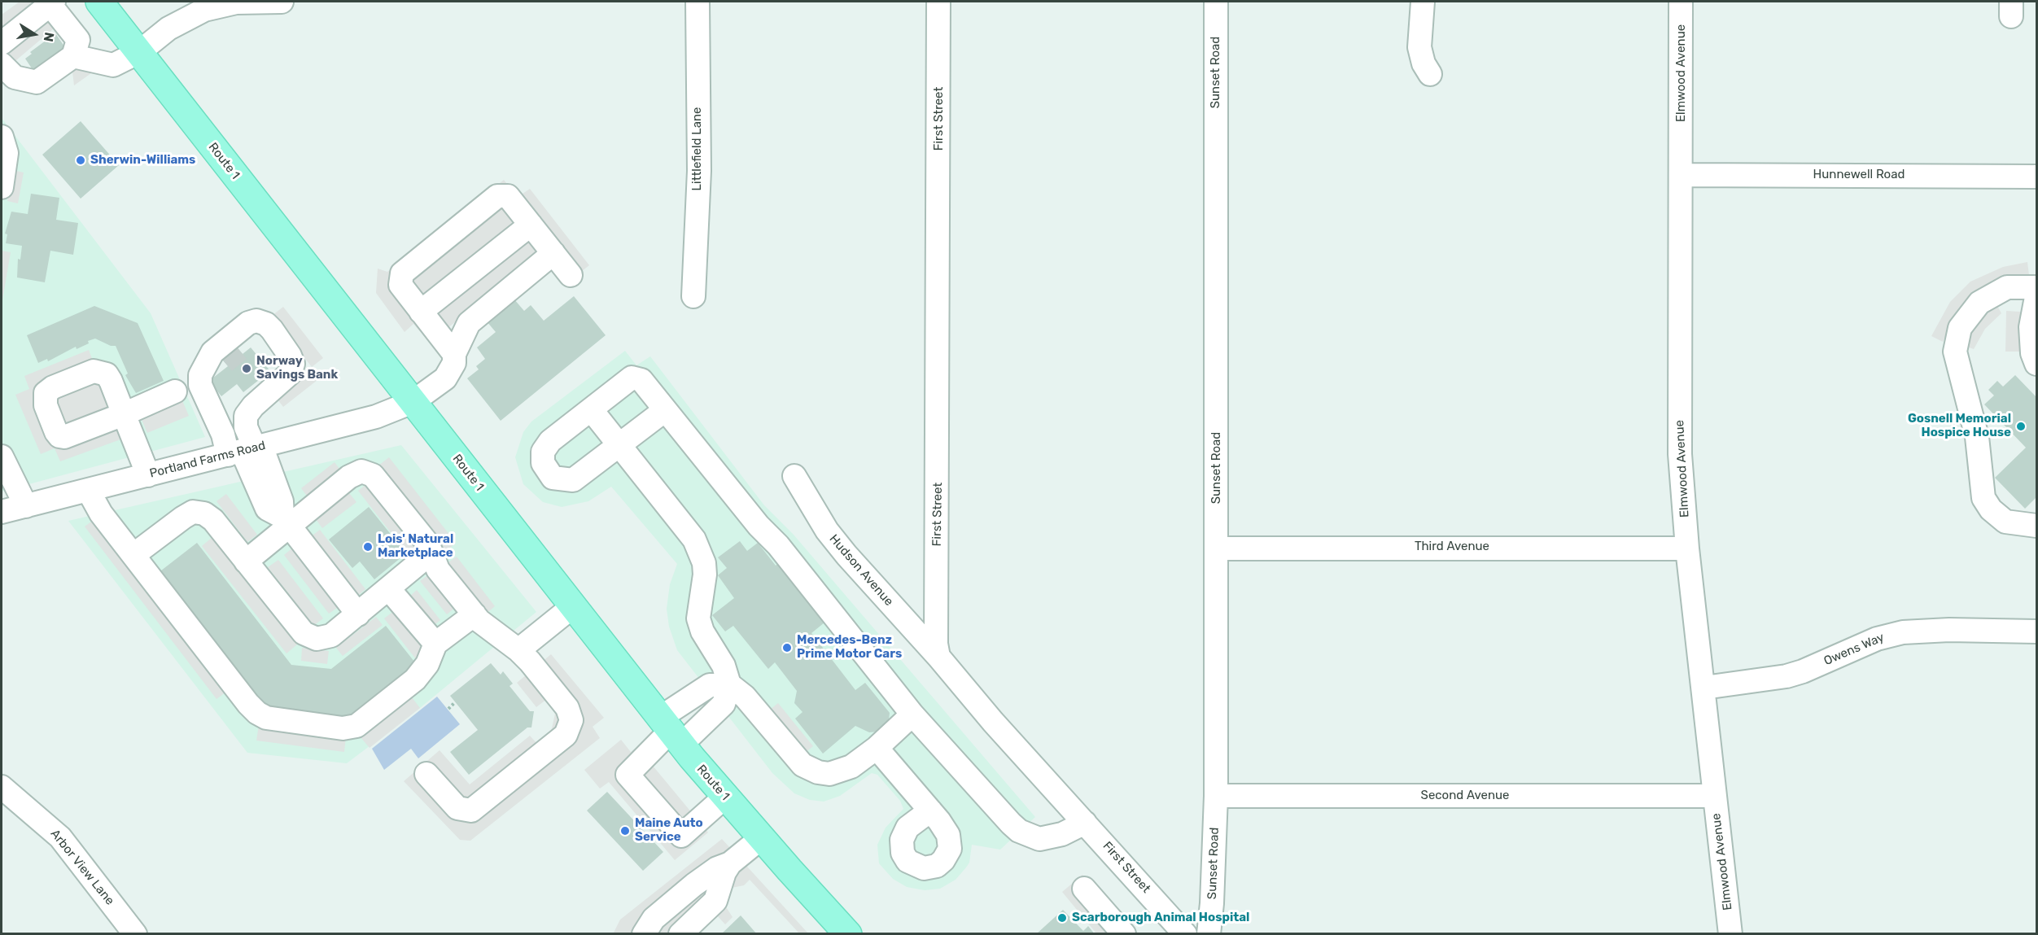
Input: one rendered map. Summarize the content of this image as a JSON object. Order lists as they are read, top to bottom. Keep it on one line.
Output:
{"streets":{"main road":["Route 1"],"street":["Sunset Road","Elmwood Avenue","First Street","Littlefield Lane","Hunnewell Road","Portland Farms Road","Third Avenue","Hudson Avenue","Owens Way","Second Avenue","Arbor View Lane"]},"crossings":[["Sunset Road","Third Avenue"],["Sunset Road","Second Avenue"],["Elmwood Avenue","Hunnewell Road"],["Elmwood Avenue","Third Avenue"],["Elmwood Avenue","Owens Way"],["Elmwood Avenue","Second Avenue"],["First Street","Hudson Avenue"],["Route 1","Portland Farms Road"]],"places":["Sherwin-Williams","Norway Savings Bank","Gosnell Memorial Hospice House","Lois' Natural Marketplace","Mercedes-Benz Prime Motor Cars","Maine Auto Service","Scarborough Animal Hospital"],"north":"right"}
